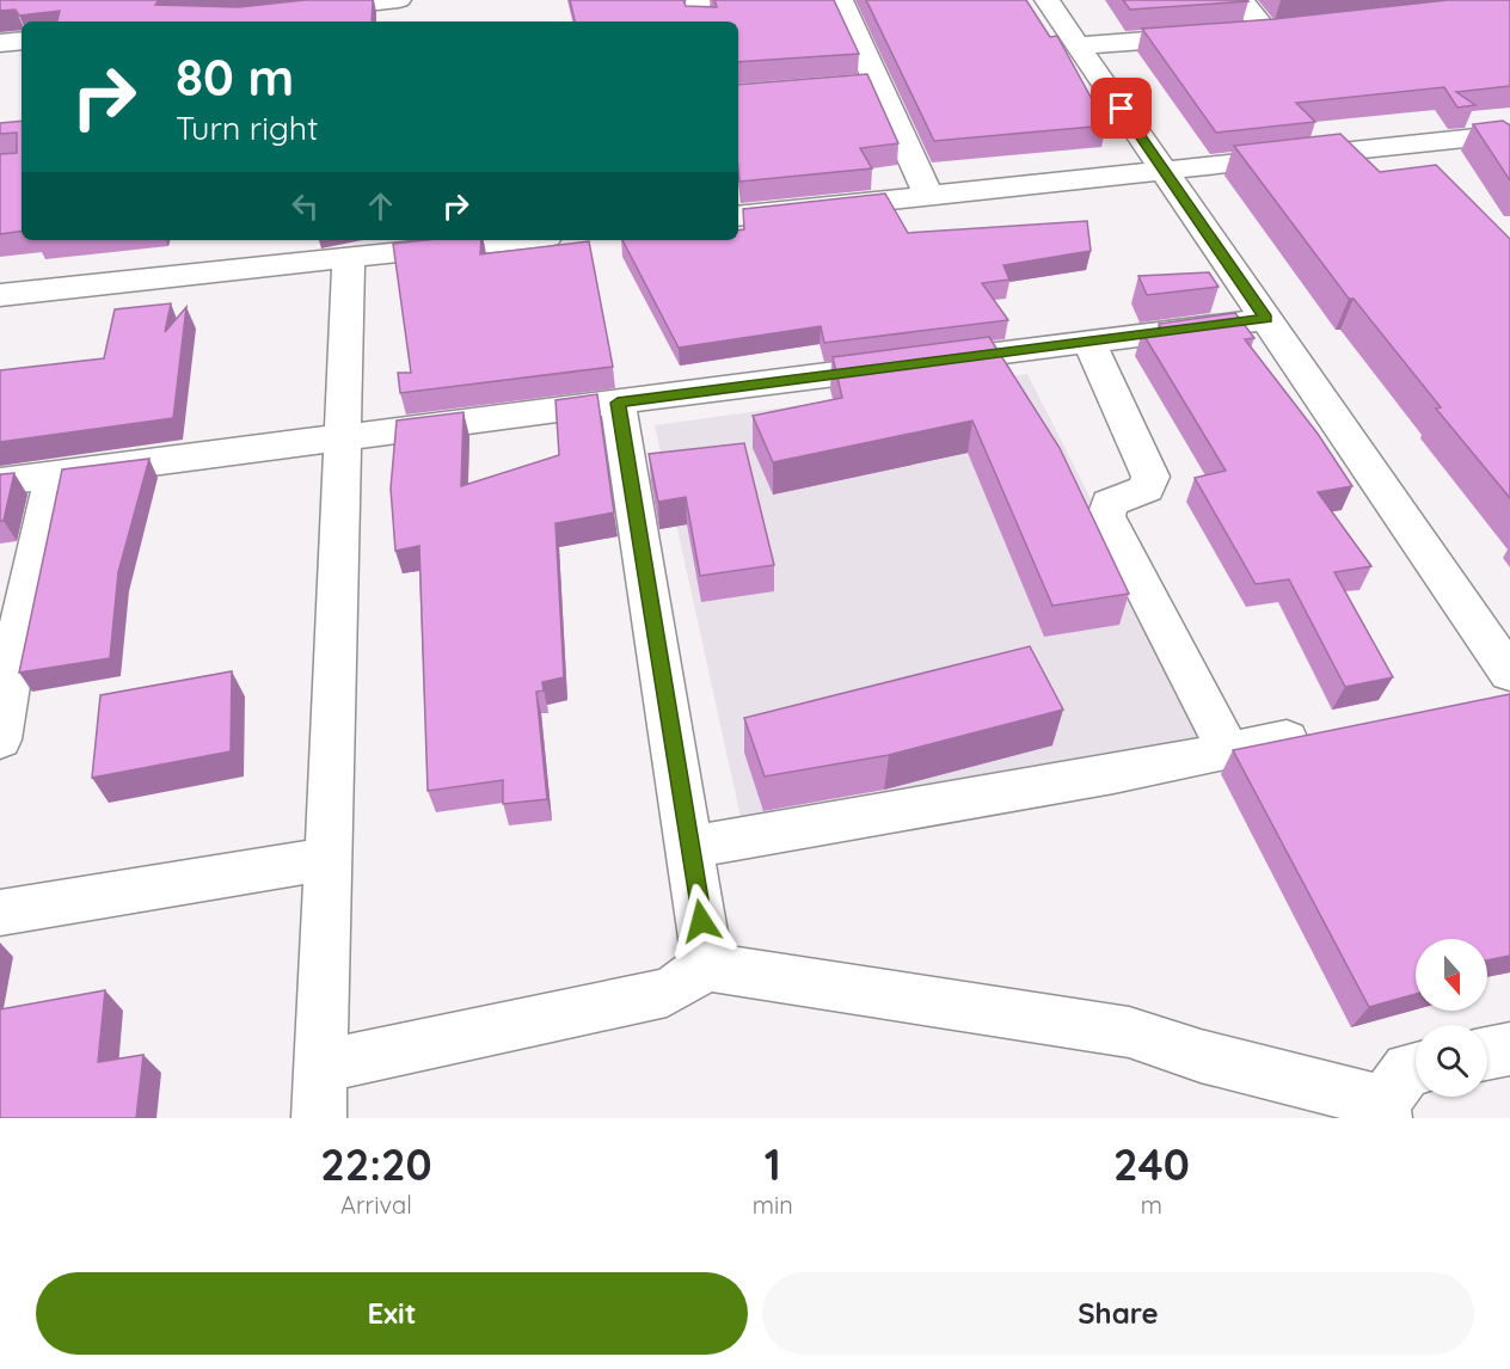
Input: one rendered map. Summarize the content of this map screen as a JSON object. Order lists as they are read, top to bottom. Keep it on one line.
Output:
{"north":"bottom","page":{"turn":["80 m","Turn right"],"eta":["22:20","Arrival","1","min","240","m"],"buttons":["Exit","Share"]}}
